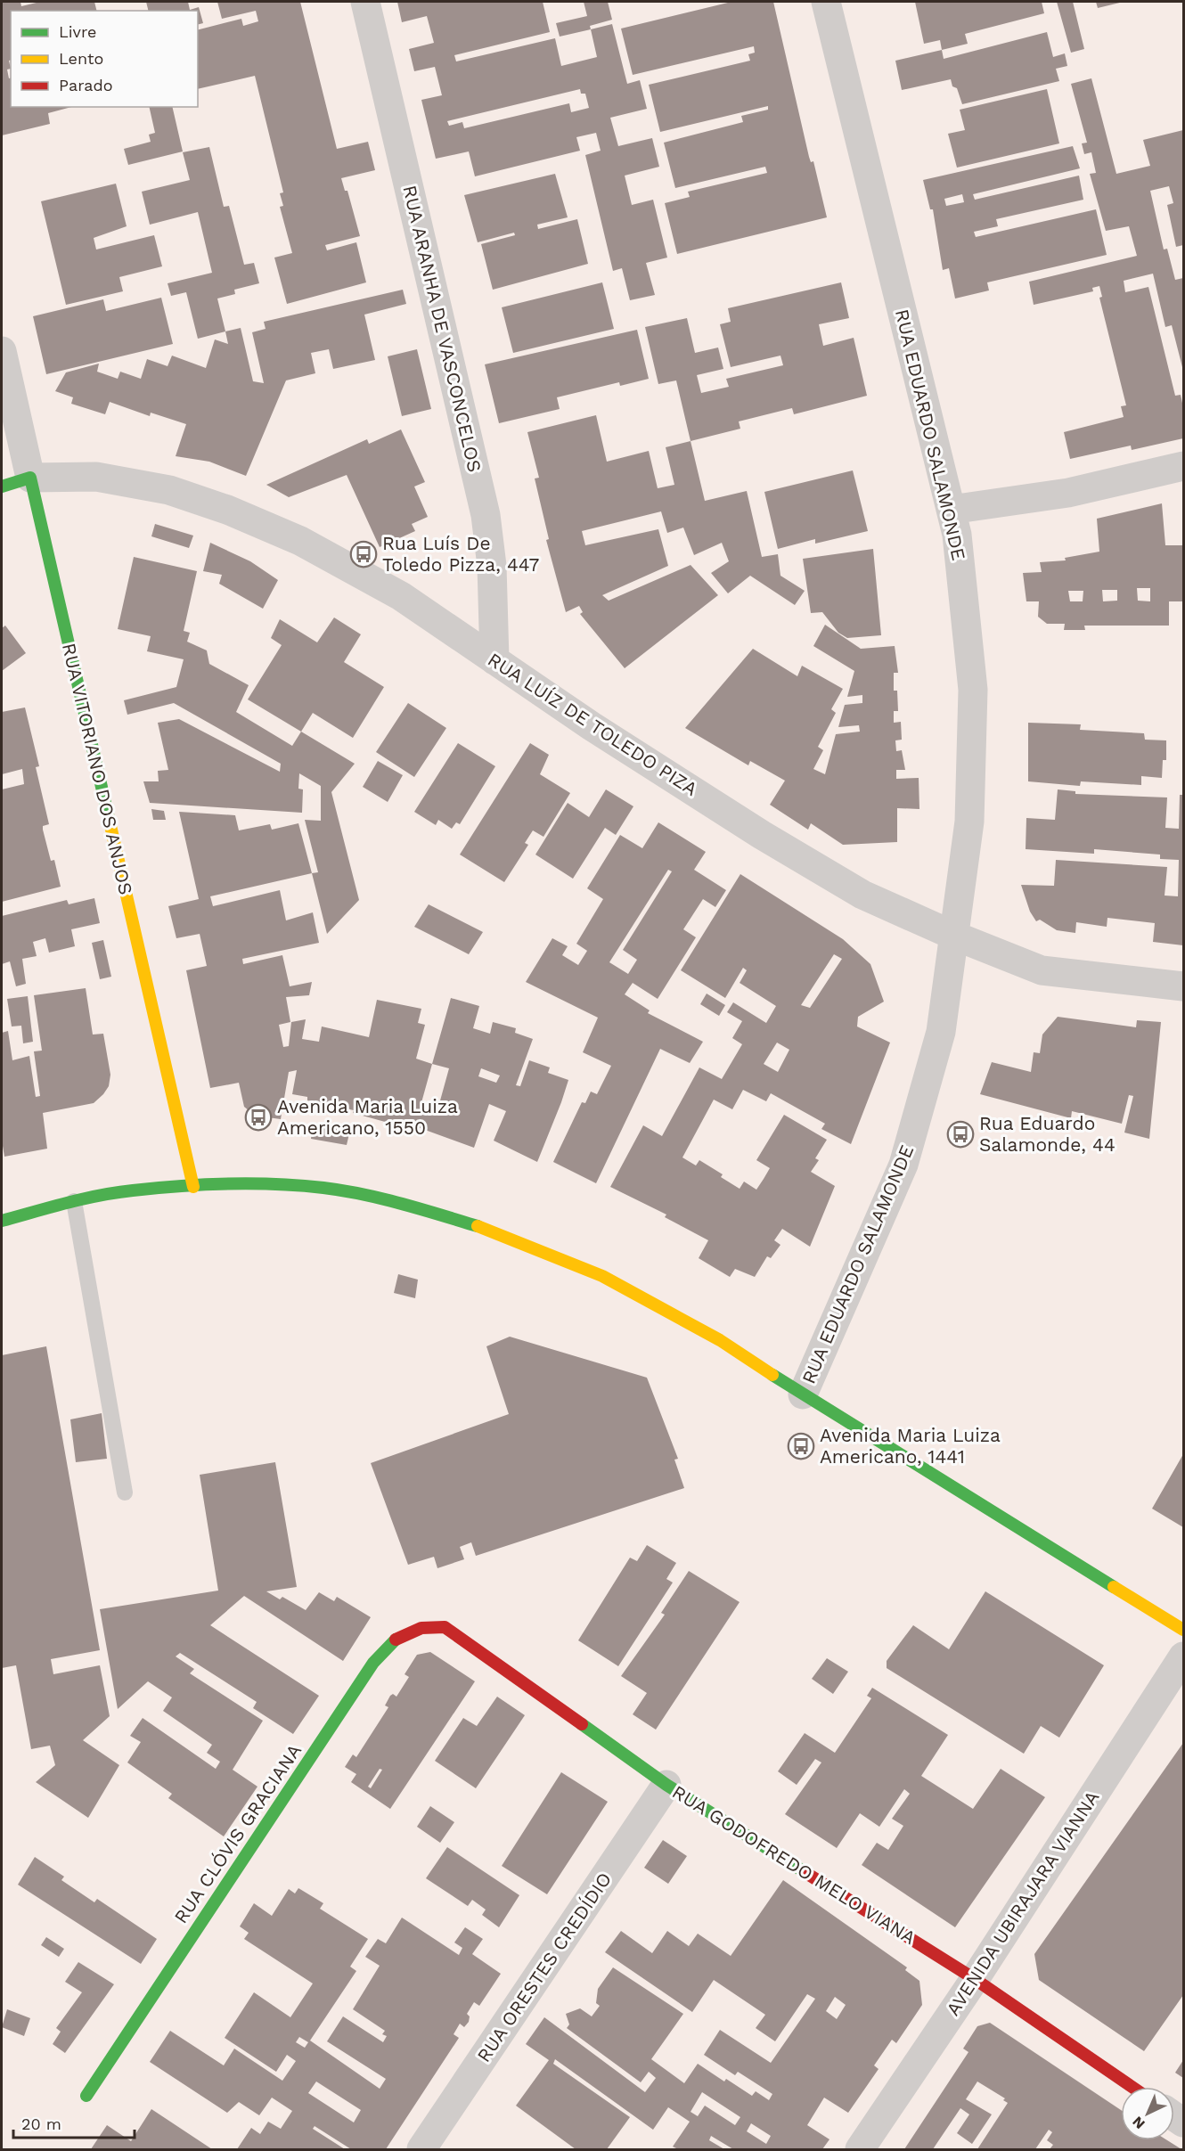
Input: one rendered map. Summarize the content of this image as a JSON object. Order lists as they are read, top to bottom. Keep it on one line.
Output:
{"streets":{"street":["RUA ARANHA DE VASCONCELOS","RUA EDUARDO SALAMONDE","RUA LUÍZ DE TOLEDO PIZA","RUA VITORIANO DOS ANJOS","RUA CLÓVIS GRACIANA","RUA GODOFREDO MELO VIANA","AVENIDA UBIRAJARA VIANNA","RUA ORESTES CREDÍDIO"]},"crossings":[["RUA ARANHA DE VASCONCELOS","RUA LUÍZ DE TOLEDO PIZA"],["RUA EDUARDO SALAMONDE","RUA LUÍZ DE TOLEDO PIZA"],["RUA LUÍZ DE TOLEDO PIZA","RUA VITORIANO DOS ANJOS"],["RUA CLÓVIS GRACIANA","RUA GODOFREDO MELO VIANA"],["RUA GODOFREDO MELO VIANA","AVENIDA UBIRAJARA VIANNA"],["RUA GODOFREDO MELO VIANA","RUA ORESTES CREDÍDIO"]],"places":{"bus stop":["Rua Luís De Toledo Pizza, 447","Avenida Maria Luiza Americano, 1550","Rua Eduardo Salamonde, 44","Avenida Maria Luiza Americano, 1441"]},"legend":["Livre","Lento","Parado"],"scale_bar":"20 m","north":"bottom left"}
